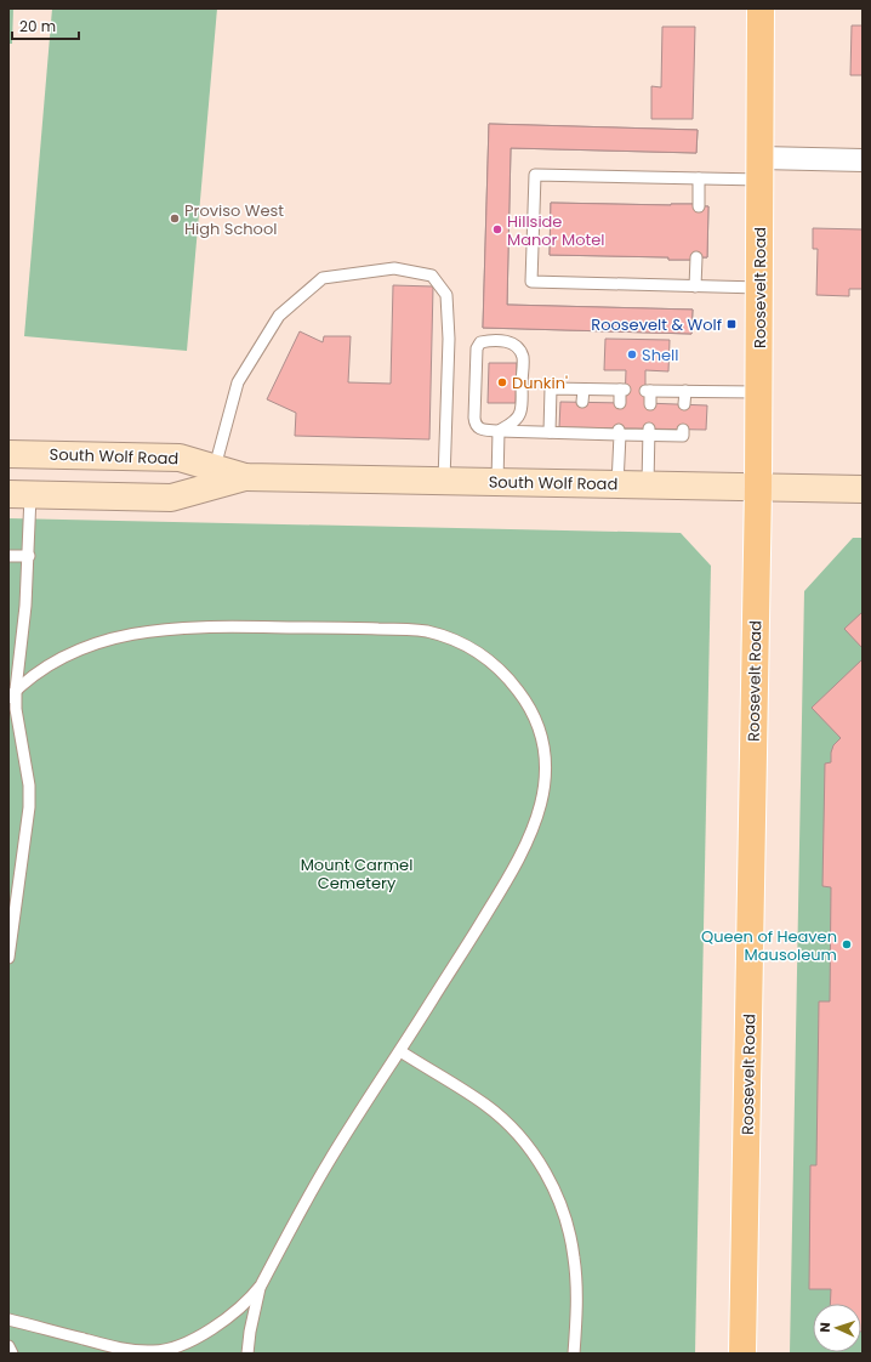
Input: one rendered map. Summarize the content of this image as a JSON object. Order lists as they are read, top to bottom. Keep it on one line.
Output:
{"streets":{"main road":["Roosevelt Road","South Wolf Road"]},"crossings":[["Roosevelt Road","South Wolf Road"]],"parks":["Mount Carmel Cemetery"],"places":{"other":["Proviso West High School","Hillside Manor Motel","Shell","Dunkin'","Queen of Heaven Mausoleum"],"transit":["Roosevelt & Wolf"]},"scale_bar":"20 m","north":"left"}
